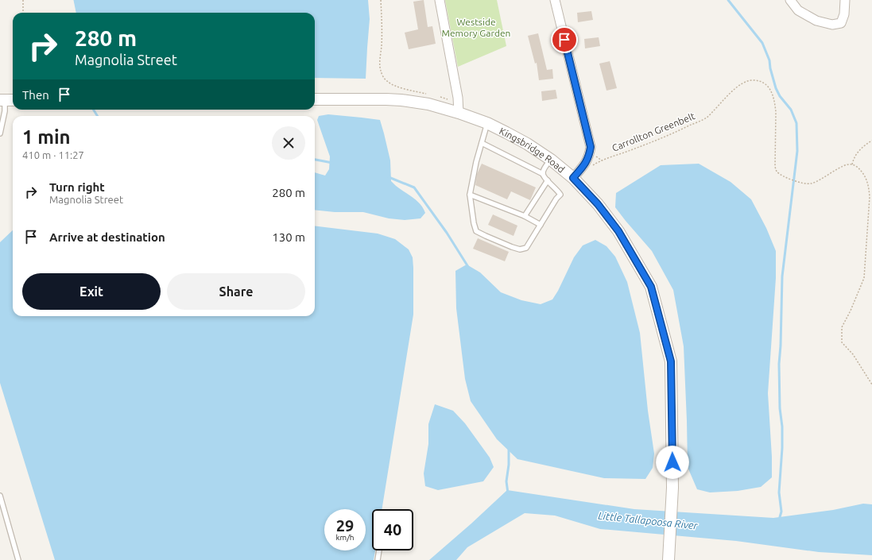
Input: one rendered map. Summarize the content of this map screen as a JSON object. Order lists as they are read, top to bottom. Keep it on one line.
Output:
{"streets":{"street":["Kingsbridge Road"],"path":["Carrollton Greenbelt"]},"water":["Little Tallapoosa River"],"parks":["Westside Memory Garden"],"page":{"turn":["280 m","Magnolia Street"],"then":"Then","heading":["1 min","410 m · 11:27"],"list":[{"name":"Turn right","note":"Magnolia Street","value":"280 m"},{"name":"Arrive at destination","value":"130 m"}],"buttons":["Exit","Share"],"speed":"29 km/h","limit":"40"}}
